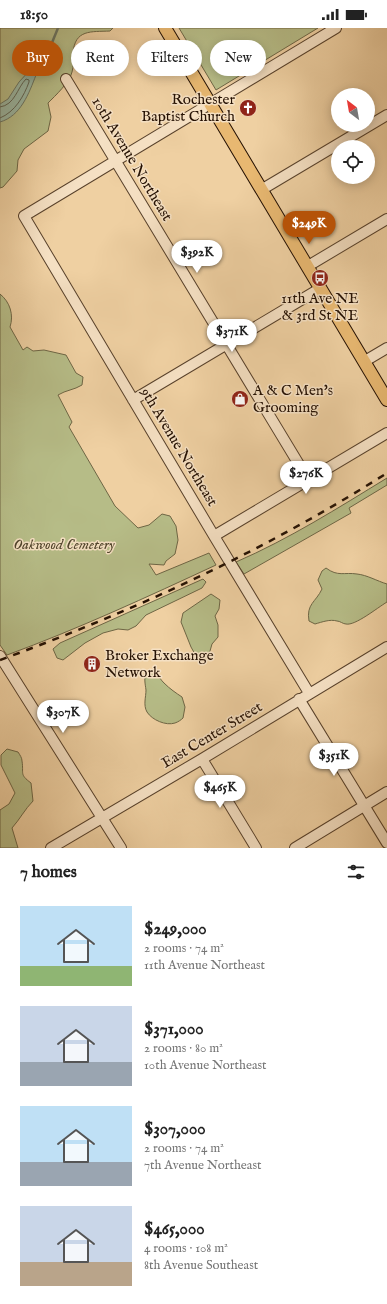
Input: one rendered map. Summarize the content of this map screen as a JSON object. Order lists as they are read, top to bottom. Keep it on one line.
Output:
{"streets":{"street":["10th Avenue Northeast","9th Avenue Northeast","East Center Street"]},"crossings":[["10th Avenue Northeast","9th Avenue Northeast"],["9th Avenue Northeast","East Center Street"]],"parks":["Oakwood Cemetery"],"places":{"church":["Rochester Baptist Church"],"bus stop":["11th Ave NE & 3rd St NE"],"shop":["A & C Men's Grooming"],"building":["Broker Exchange Network"]},"north":"top left","page":{"status":"18:50","chip":["Buy","Rent","Filters","New"],"price":["$249K","$392K","$371K","$276K","$307K","$351K","$465K"],"heading":"7 homes","list":[{"name":"$249,000","note":"2 rooms · 74 m² · 11th Avenue Northeast"},{"name":"$371,000","note":"2 rooms · 80 m² · 10th Avenue Northeast"},{"name":"$307,000","note":"2 rooms · 74 m² · 7th Avenue Northeast"},{"name":"$465,000","note":"4 rooms · 108 m² · 8th Avenue Southeast"}]}}
